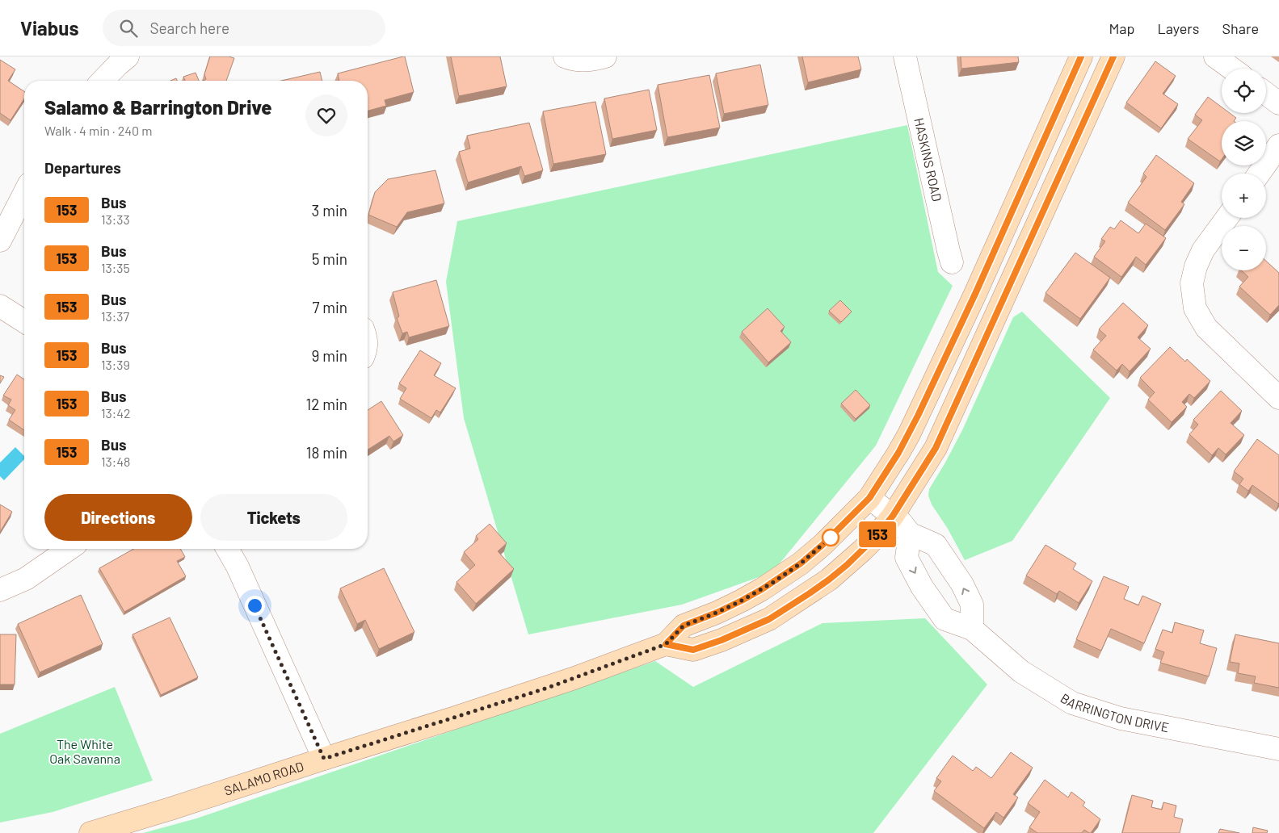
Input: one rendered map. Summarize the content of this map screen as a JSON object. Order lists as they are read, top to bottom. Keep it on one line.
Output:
{"streets":{"main road":["SALAMO ROAD"],"street":["HASKINS ROAD","BARRINGTON DRIVE"]},"parks":["The White Oak Savanna"],"lines":["bus line 153"],"page":{"header":"Viabus","search":"Search here","nav":["Map","Layers","Share"],"on_map":"153","map_buttons":["+","−"],"heading":[["Salamo & Barrington Drive","Walk · 4 min · 240 m"],"Departures"],"list":[{"mark":"153","name":"Bus","note":"13:33","value":"3 min"},{"mark":"153","name":"Bus","note":"13:35","value":"5 min"},{"mark":"153","name":"Bus","note":"13:37","value":"7 min"},{"mark":"153","name":"Bus","note":"13:39","value":"9 min"},{"mark":"153","name":"Bus","note":"13:42","value":"12 min"},{"mark":"153","name":"Bus","note":"13:48","value":"18 min"}],"buttons":["Directions","Tickets"]}}
